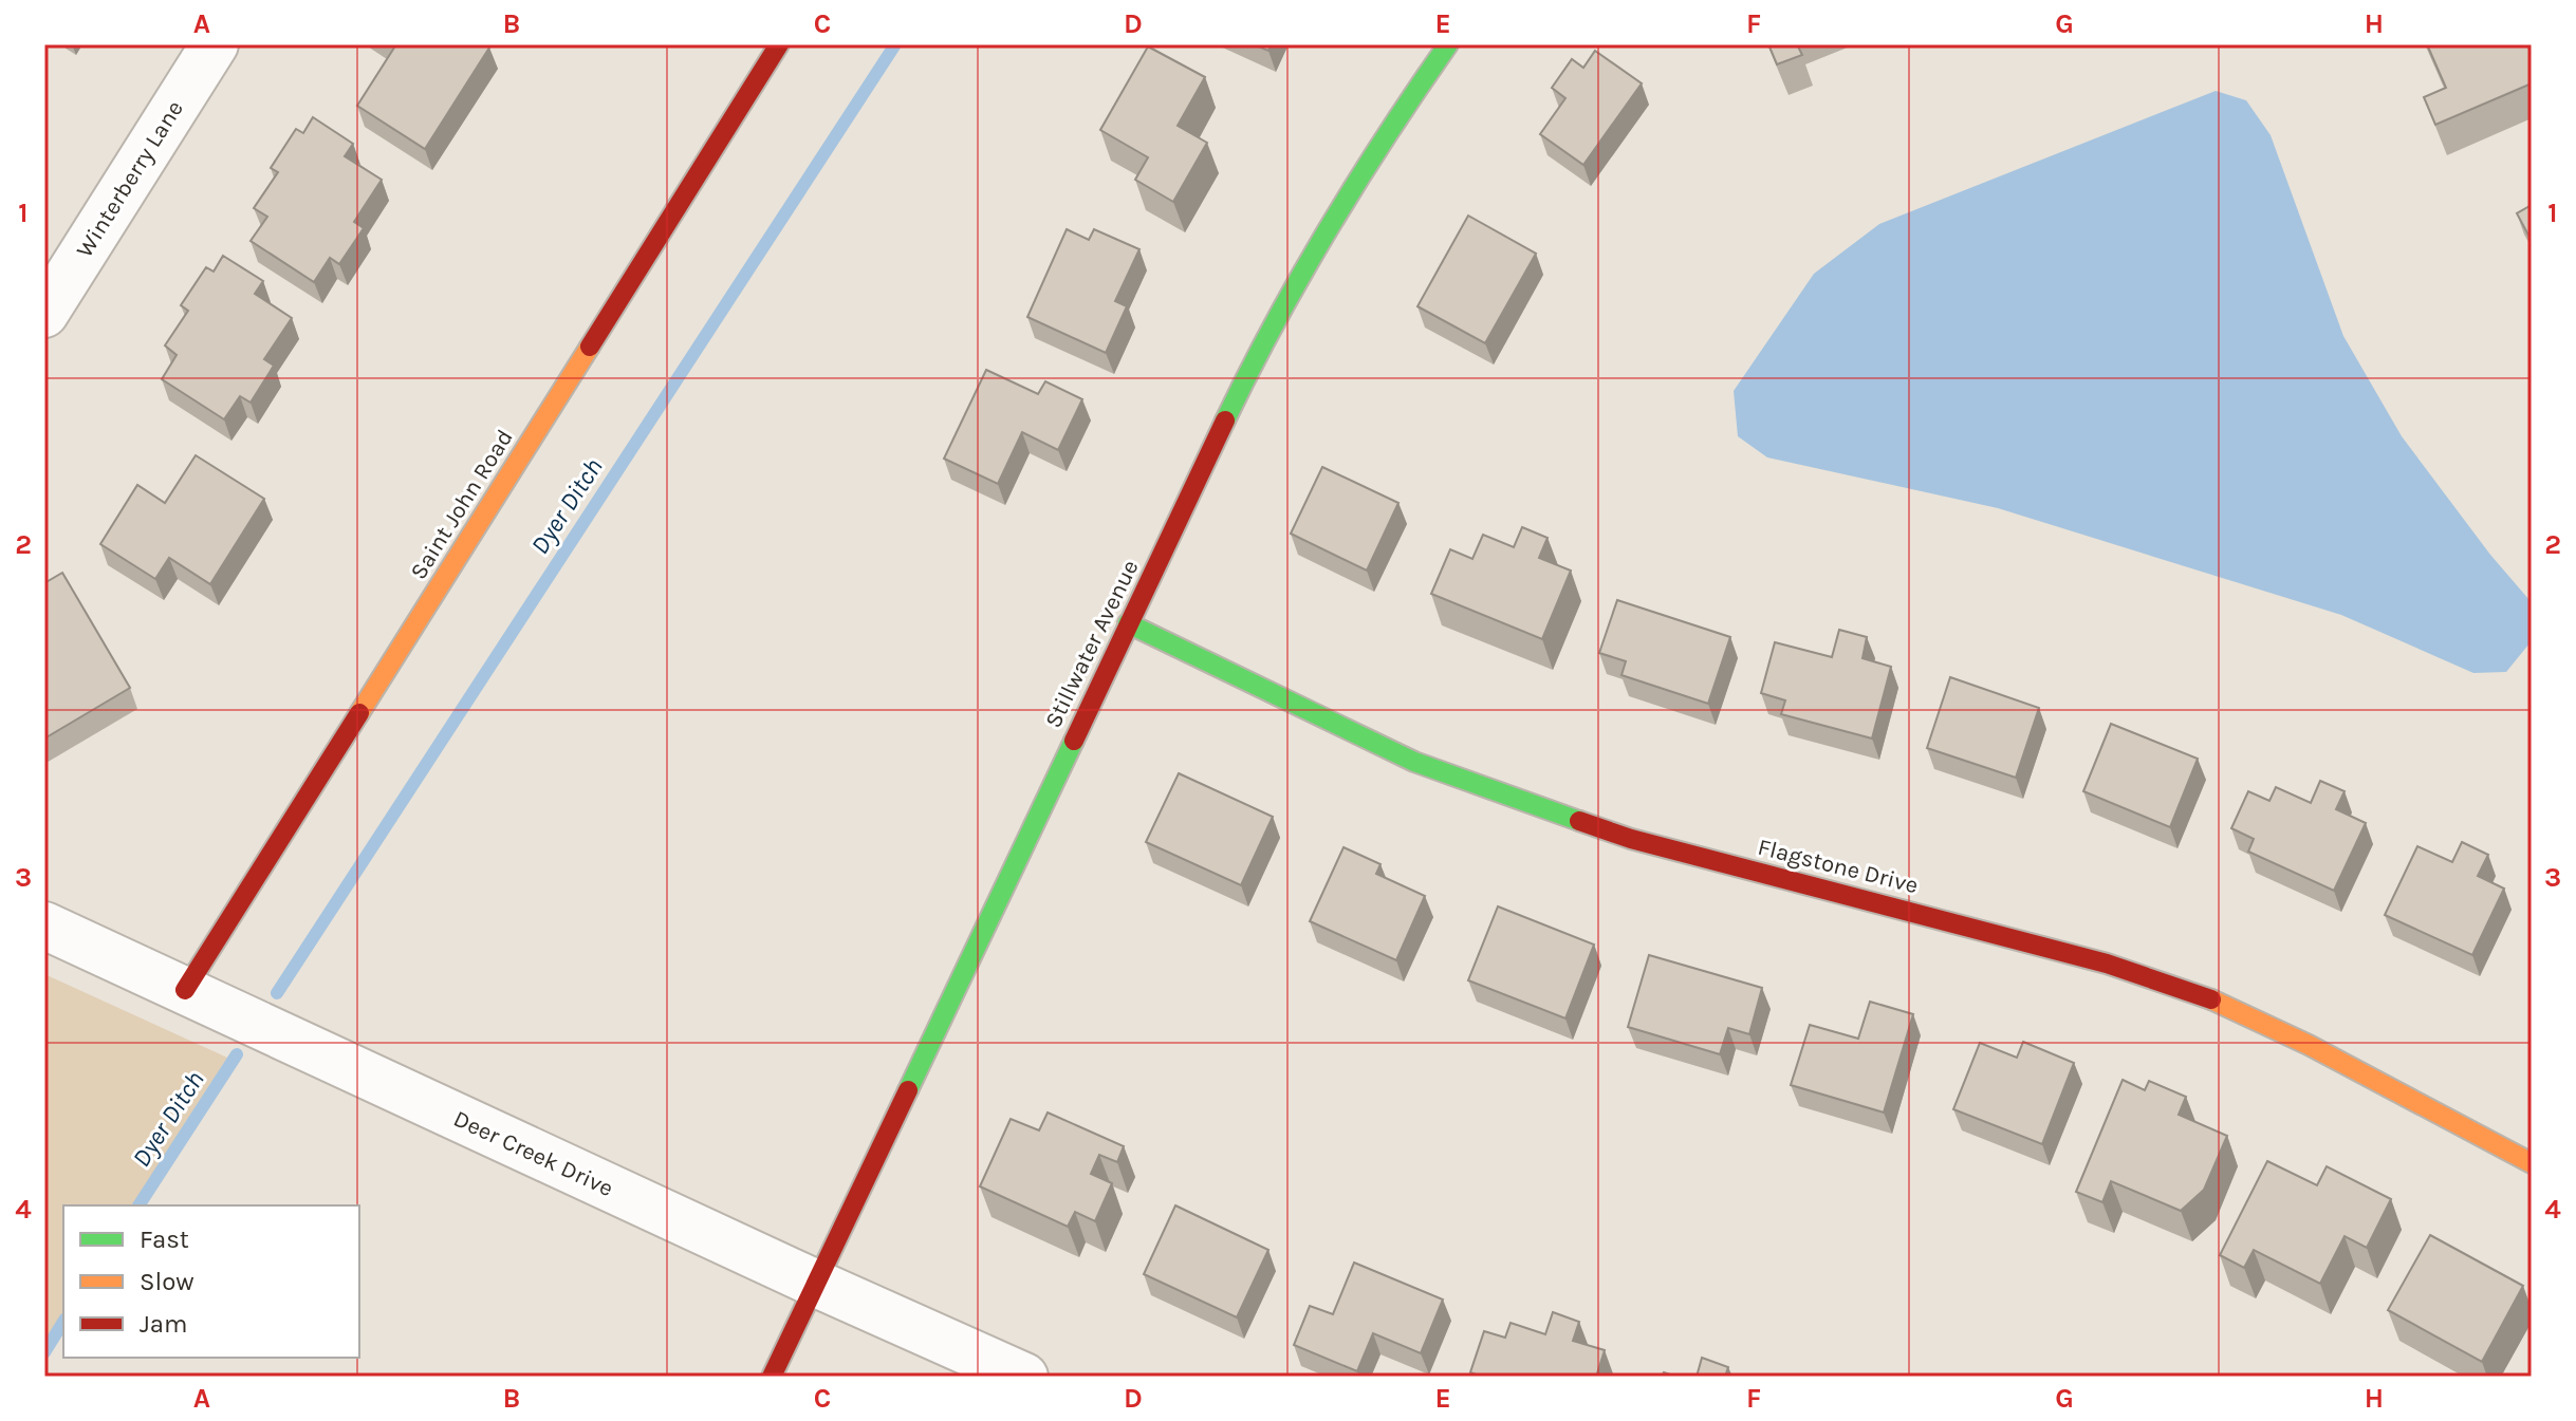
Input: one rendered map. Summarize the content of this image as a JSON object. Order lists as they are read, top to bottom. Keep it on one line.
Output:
{"streets":{"street":["Winterberry Lane","Saint John Road","Stillwater Avenue","Flagstone Drive","Deer Creek Drive"]},"crossings":[["Saint John Road","Deer Creek Drive"],["Stillwater Avenue","Flagstone Drive"],["Stillwater Avenue","Deer Creek Drive"]],"water":["Dyer Ditch"],"legend":["Fast","Slow","Jam"],"grid":{"columns":["A","B","C","D","E","F","G","H"],"rows":["1","2","3","4"]}}
